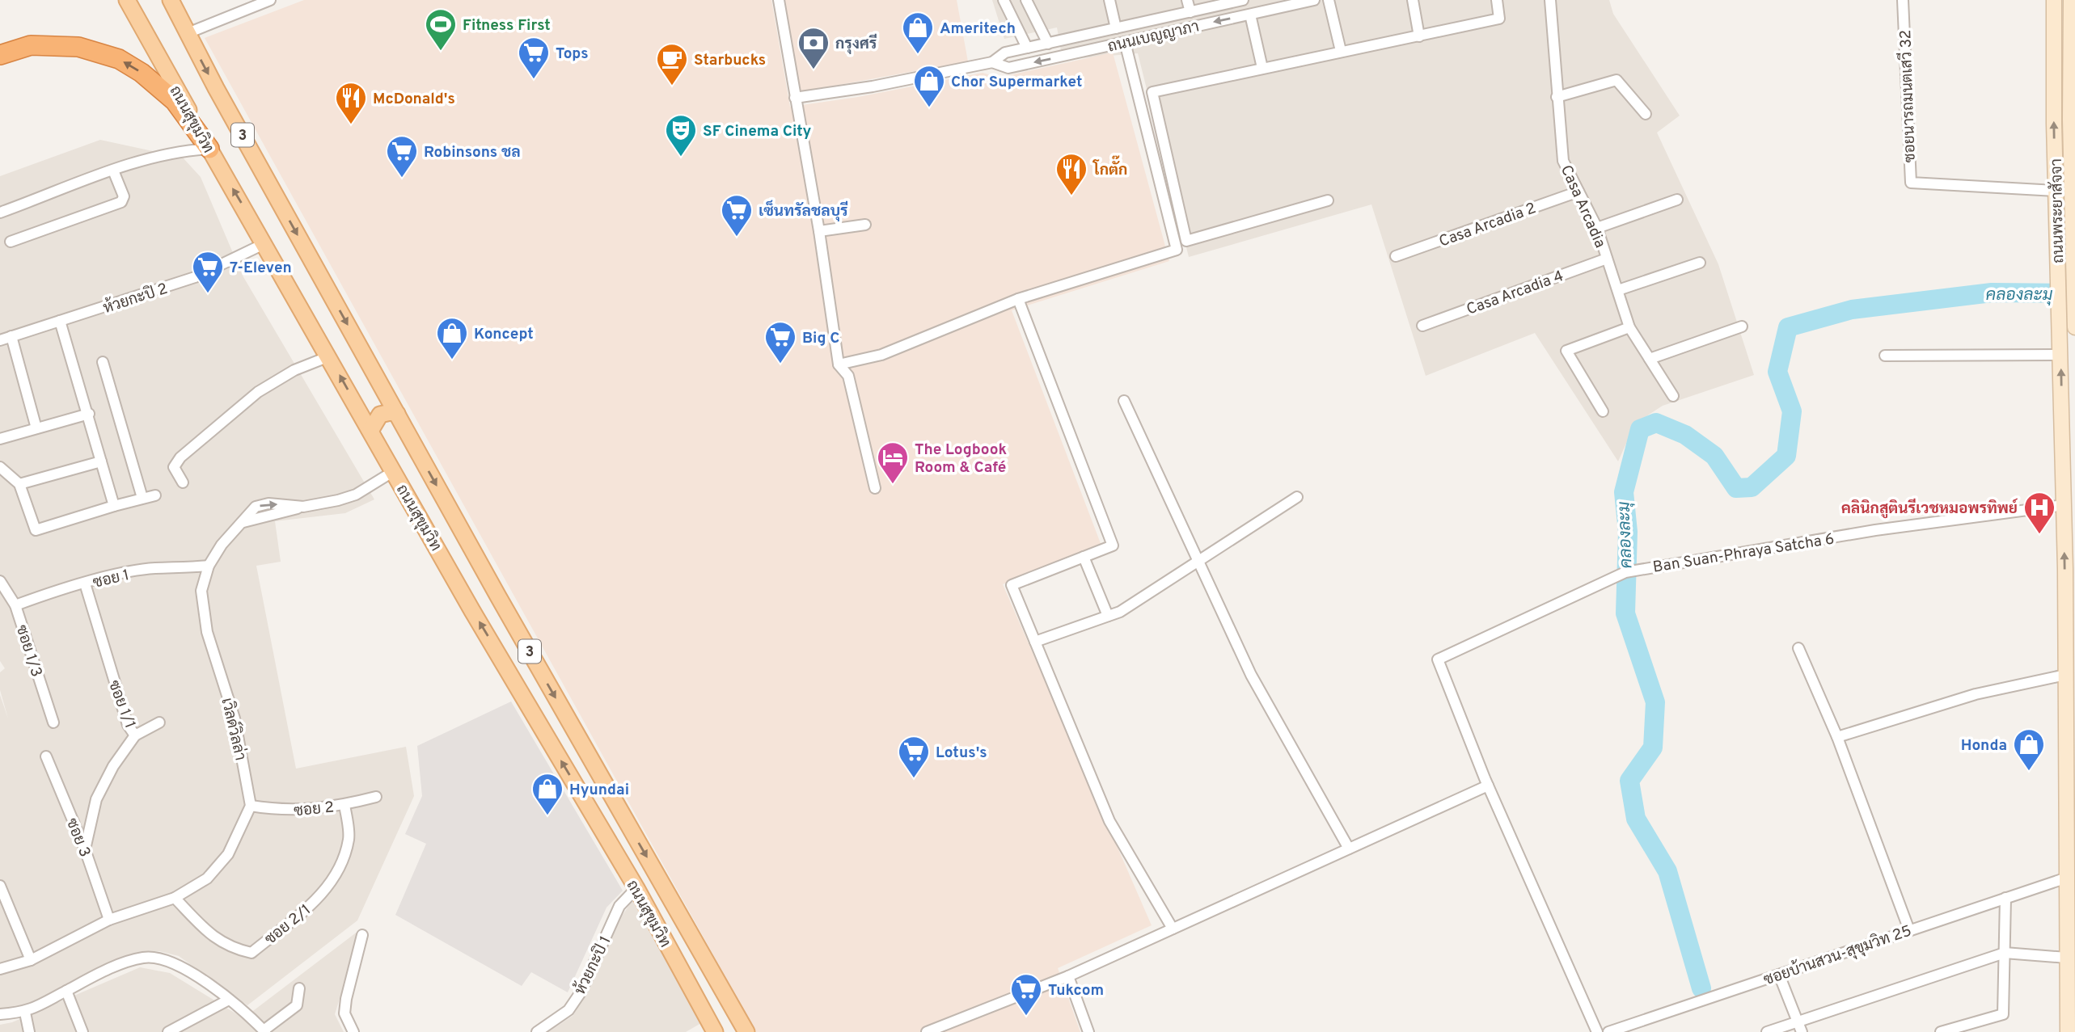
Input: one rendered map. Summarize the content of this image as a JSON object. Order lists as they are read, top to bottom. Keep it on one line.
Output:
{"streets":{"main road":["ถนนสุขุมวิท","3","ถนนพระยาสัจจา"],"street":["ถนนเบญญาภา","ซอยนารถมนตเสวี 32","Casa Arcadia","Casa Arcadia 2","Casa Arcadia 4","ห้วยกะปิ 2","Ban Suan-Phraya Satcha 6","ซอย 1","ซอย 1/3","ซอย 1/1","เวิลด์วิลล่า","ซอย 2","ซอย 3","ซอย 2/1","ซอยบ้านสวน-สุขุมวิท 25","ห้วยกะปิ 1"]},"crossings":[["ซอยนารถมนตเสวี 32","ถนนพระยาสัจจา"],["ถนนสุขุมวิท","ห้วยกะปิ 2"],["ถนนสุขุมวิท","เวิลด์วิลล่า"],["ถนนสุขุมวิท","ห้วยกะปิ 1"],["Casa Arcadia","Casa Arcadia 2"],["Casa Arcadia","Casa Arcadia 4"],["ถนนพระยาสัจจา","Ban Suan-Phraya Satcha 6"],["ถนนพระยาสัจจา","ซอยบ้านสวน-สุขุมวิท 25"],["ซอย 1","ซอย 1/3"],["ซอย 1","ซอย 1/1"],["ซอย 1","เวิลด์วิลล่า"],["ซอย 1/1","ซอย 3"],["เวิลด์วิลล่า","ซอย 2"],["ซอย 2","ซอย 2/1"]],"water":["คลองละมุ"],"places":{"sports":["Fitness First"],"shop":["Ameritech","Chor Supermarket","Koncept","Honda","Hyundai"],"bank":["กรุงศรี"],"supermarket":["Tops","Robinsons ชล","เซ็นทรัลชลบุรี","7-Eleven","Big C","Lotus's","Tukcom"],"cafe":["Starbucks"],"restaurant":["McDonald's","โกตั๊ก"],"theatre":["SF Cinema City"],"hotel":["The Logbook Room & Café"],"hospital":["คลินิกสูตินรีเวชหมอพรทิพย์"]}}
